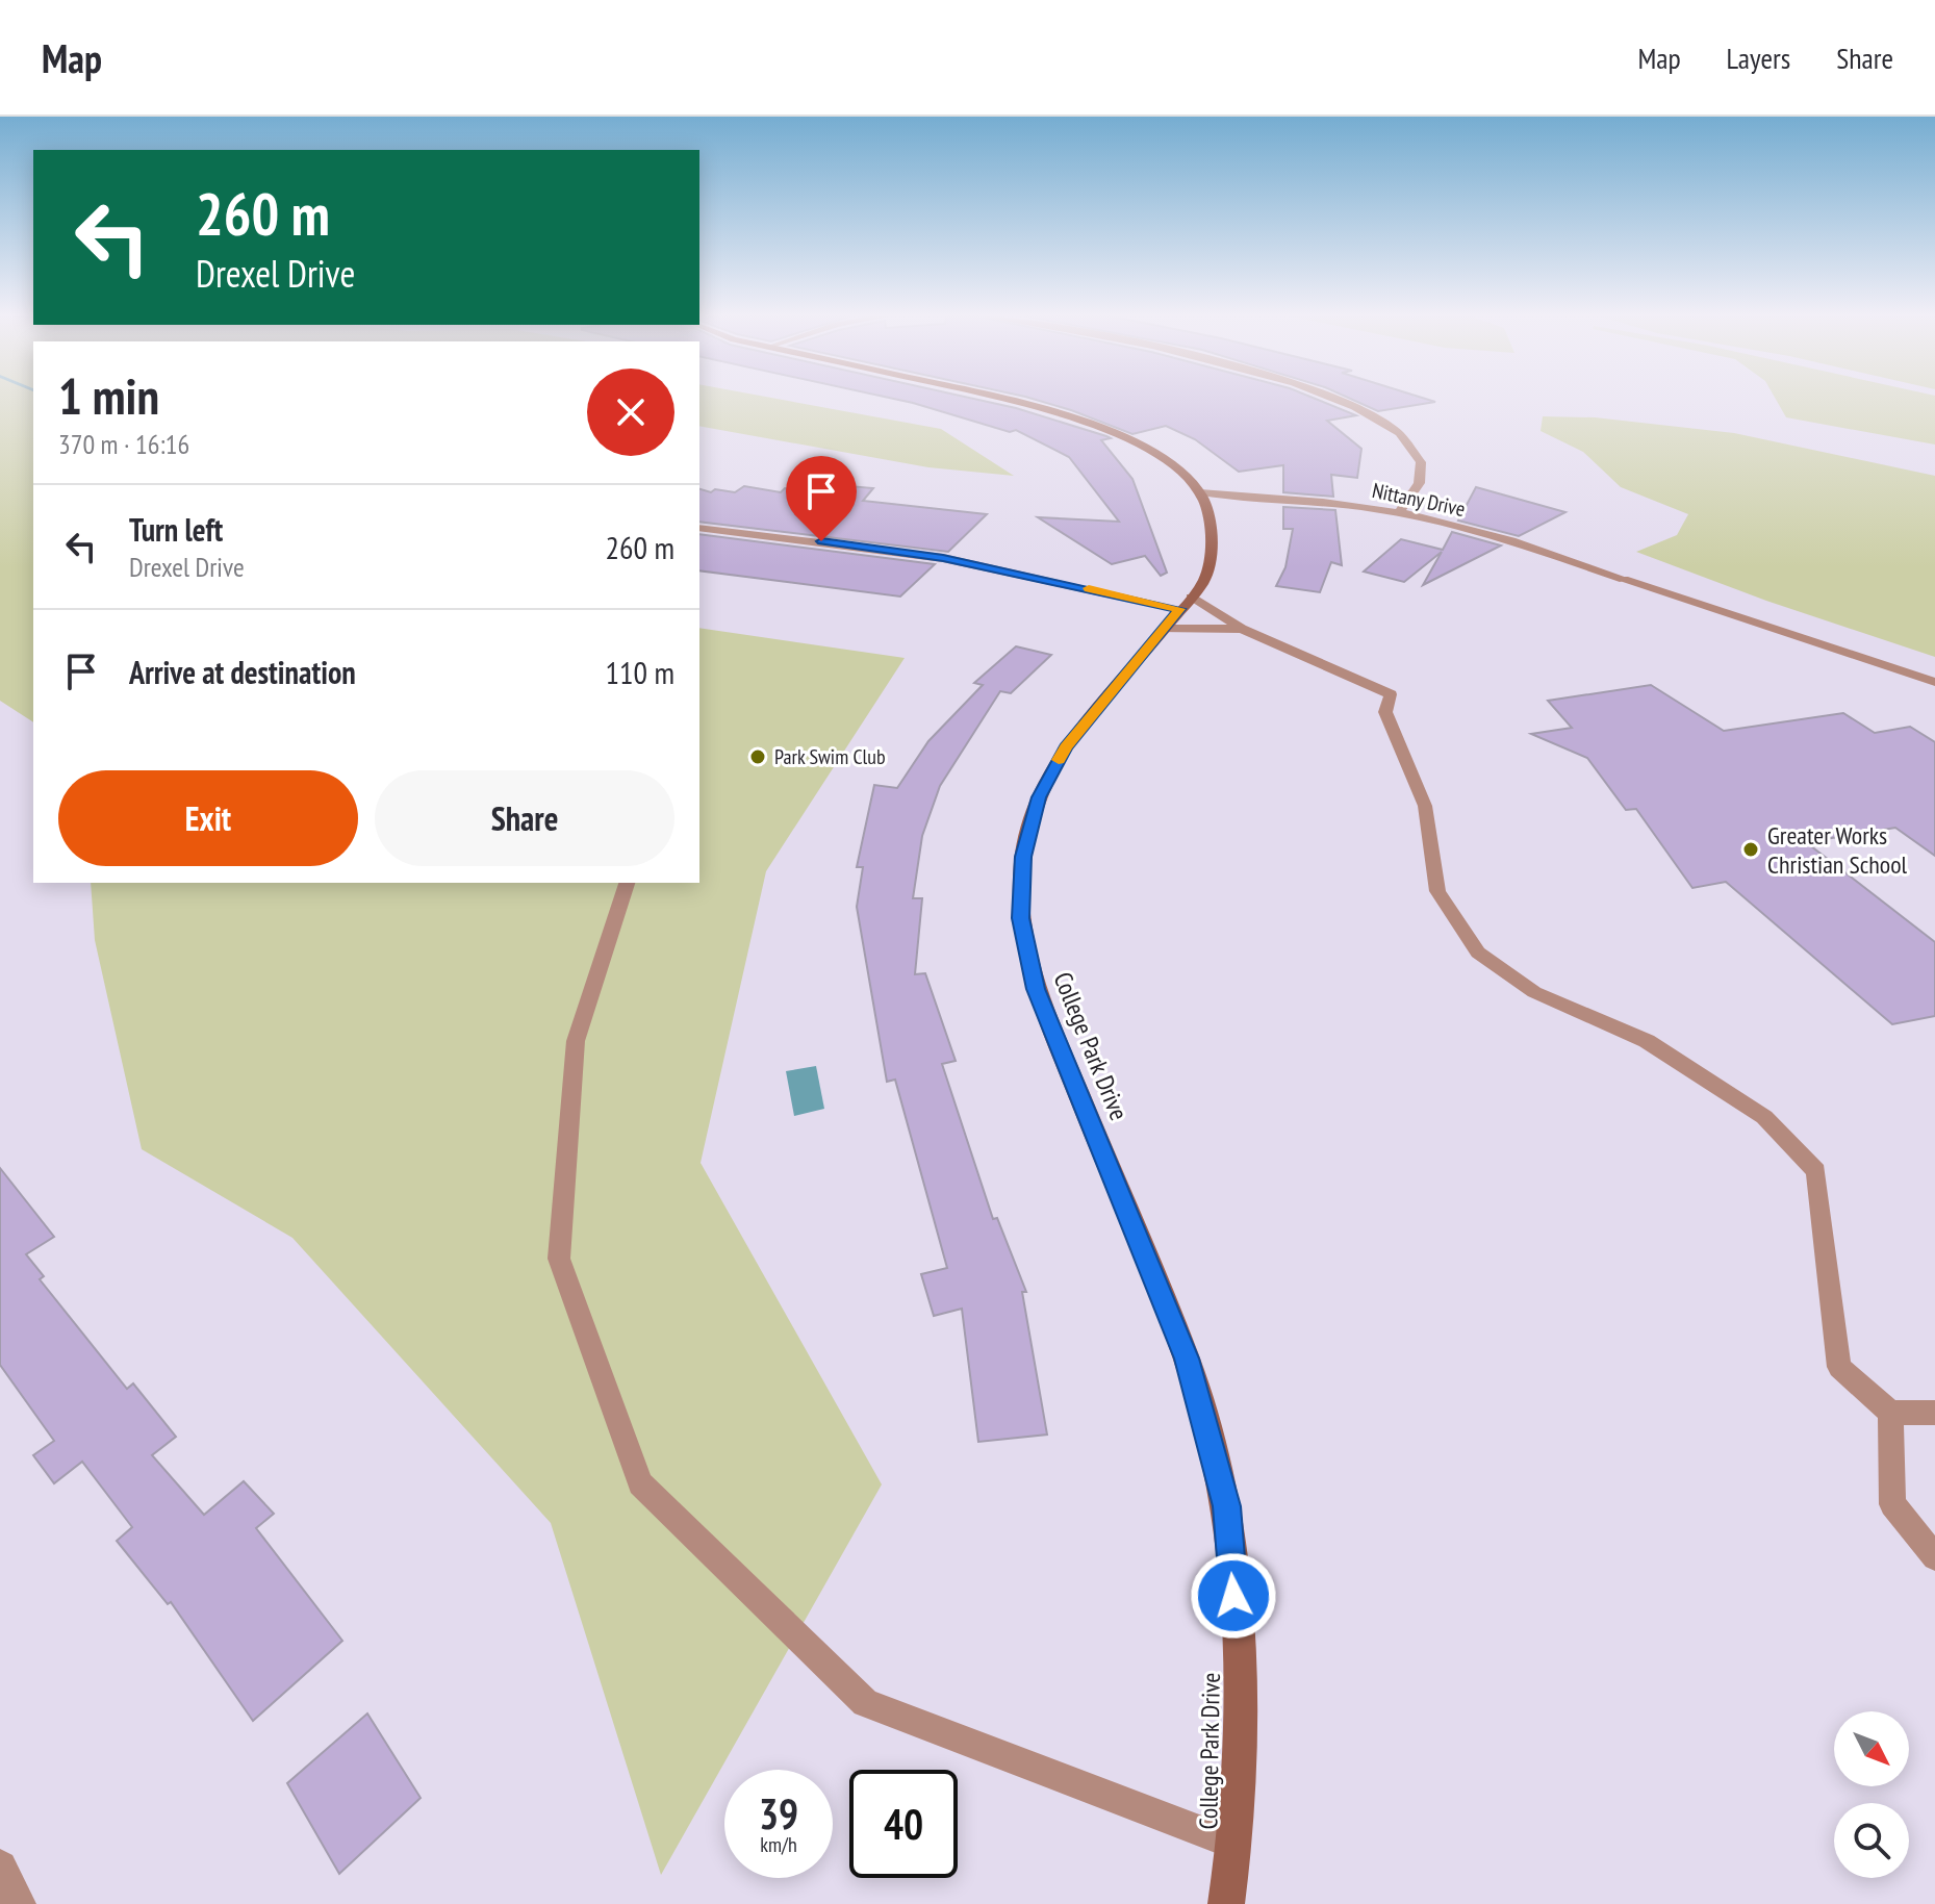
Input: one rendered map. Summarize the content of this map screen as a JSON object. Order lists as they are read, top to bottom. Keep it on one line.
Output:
{"streets":{"street":["Nittany Drive","College Park Drive"]},"crossings":[["Nittany Drive","College Park Drive"]],"places":["Park Swim Club","Greater Works Christian School"],"north":"bottom right","page":{"header":"Map","nav":["Map","Layers","Share"],"turn":["260 m","Drexel Drive"],"heading":["1 min","370 m · 16:16"],"list":[{"name":"Turn left","note":"Drexel Drive","value":"260 m"},{"name":"Arrive at destination","value":"110 m"}],"buttons":["Exit","Share"],"speed":"39 km/h","limit":"40"}}
